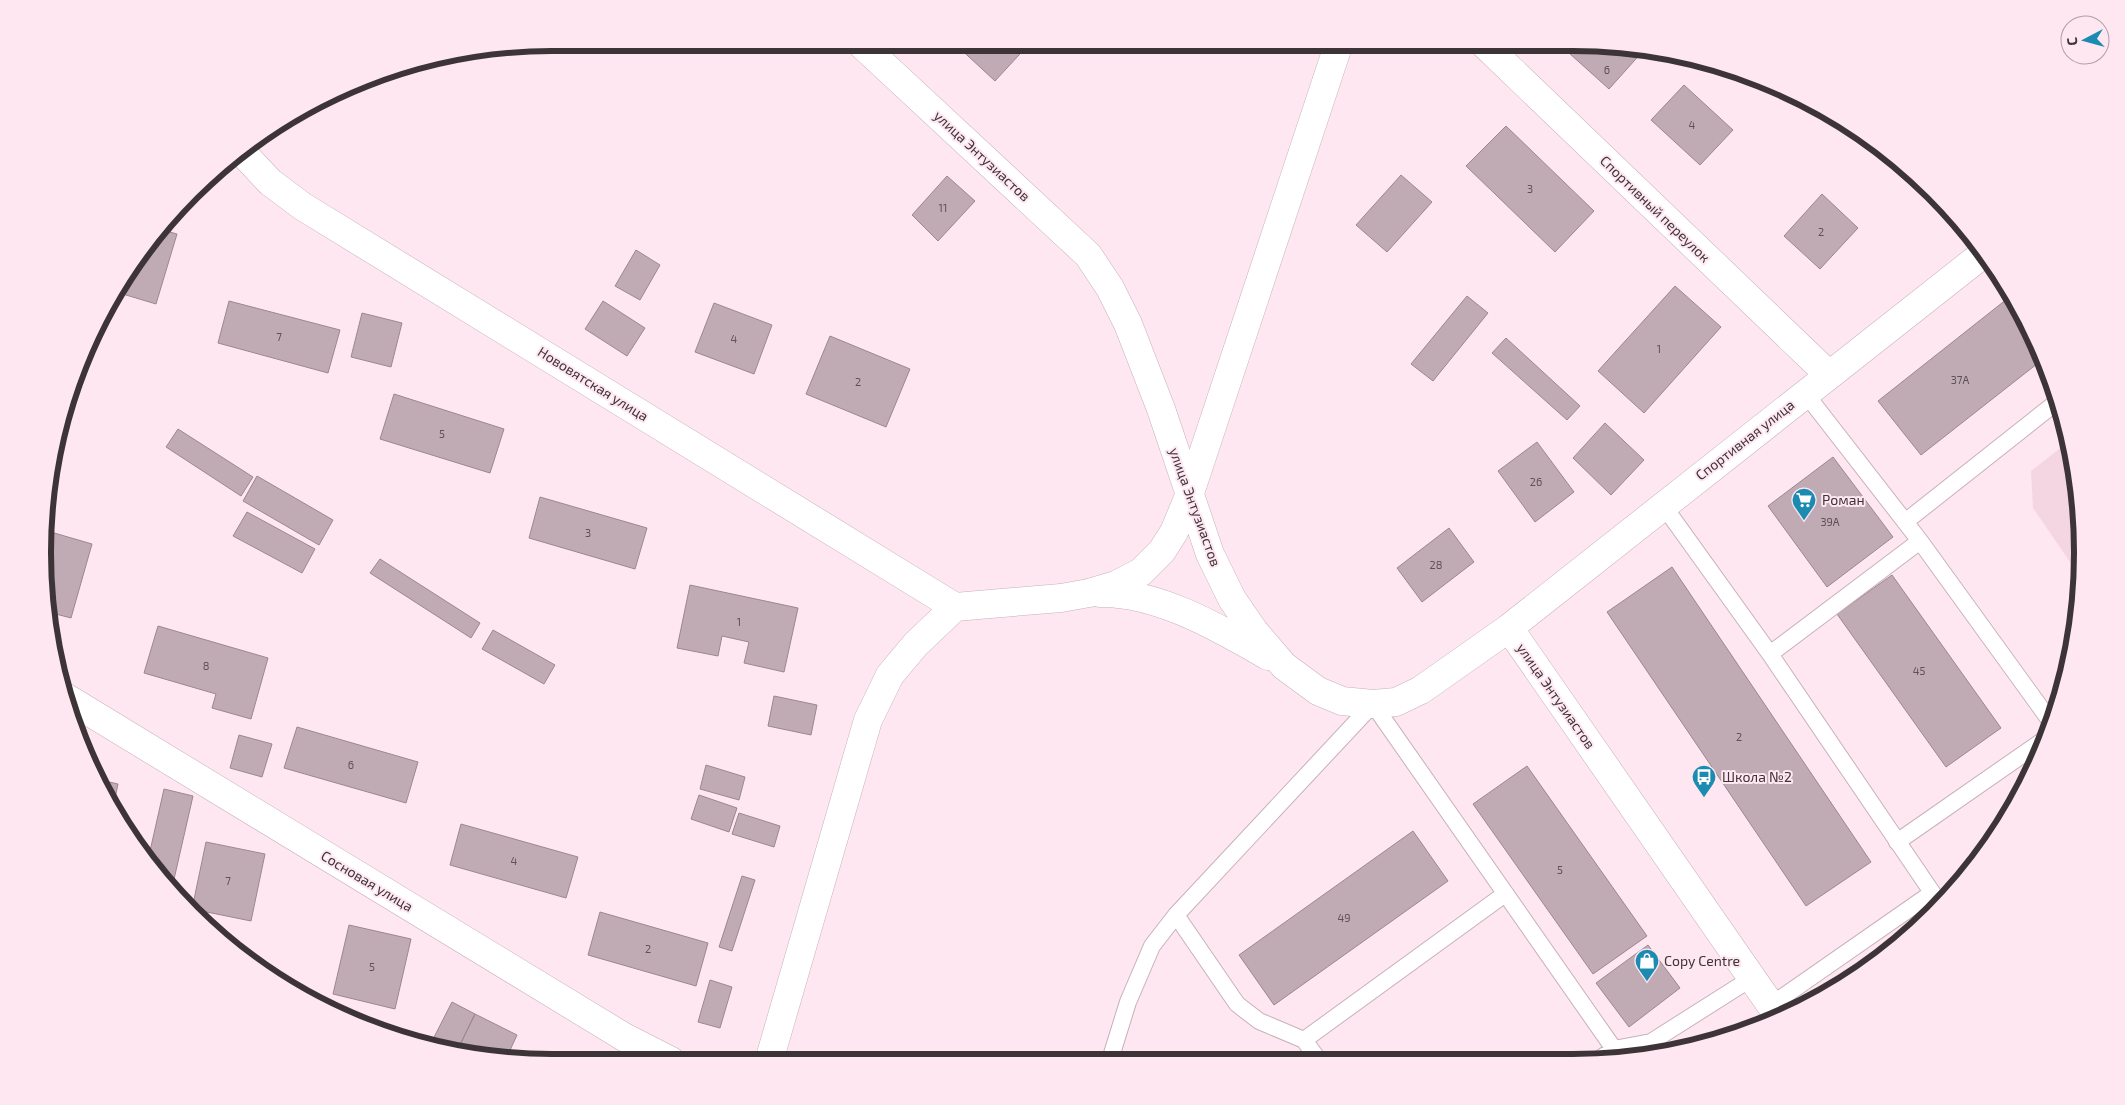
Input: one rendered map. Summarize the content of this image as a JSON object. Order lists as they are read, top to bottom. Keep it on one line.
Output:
{"streets":{"street":["улица Энтузиастов","Спортивный переулок","Нововятская улица","Спортивная улица","Сосновая улица"]},"crossings":[["улица Энтузиастов","Спортивная улица"],["Спортивный переулок","Спортивная улица"]],"places":{"supermarket":["Роман"],"bus stop":["Школа №2"],"shop":["Copy Centre"]},"house_numbers":["6","4","3","11","2","7","4","1","37А","2","5","26","39А","3","28","1","8","45","2","6","4","5","7","49","2","5"],"north":"left"}
